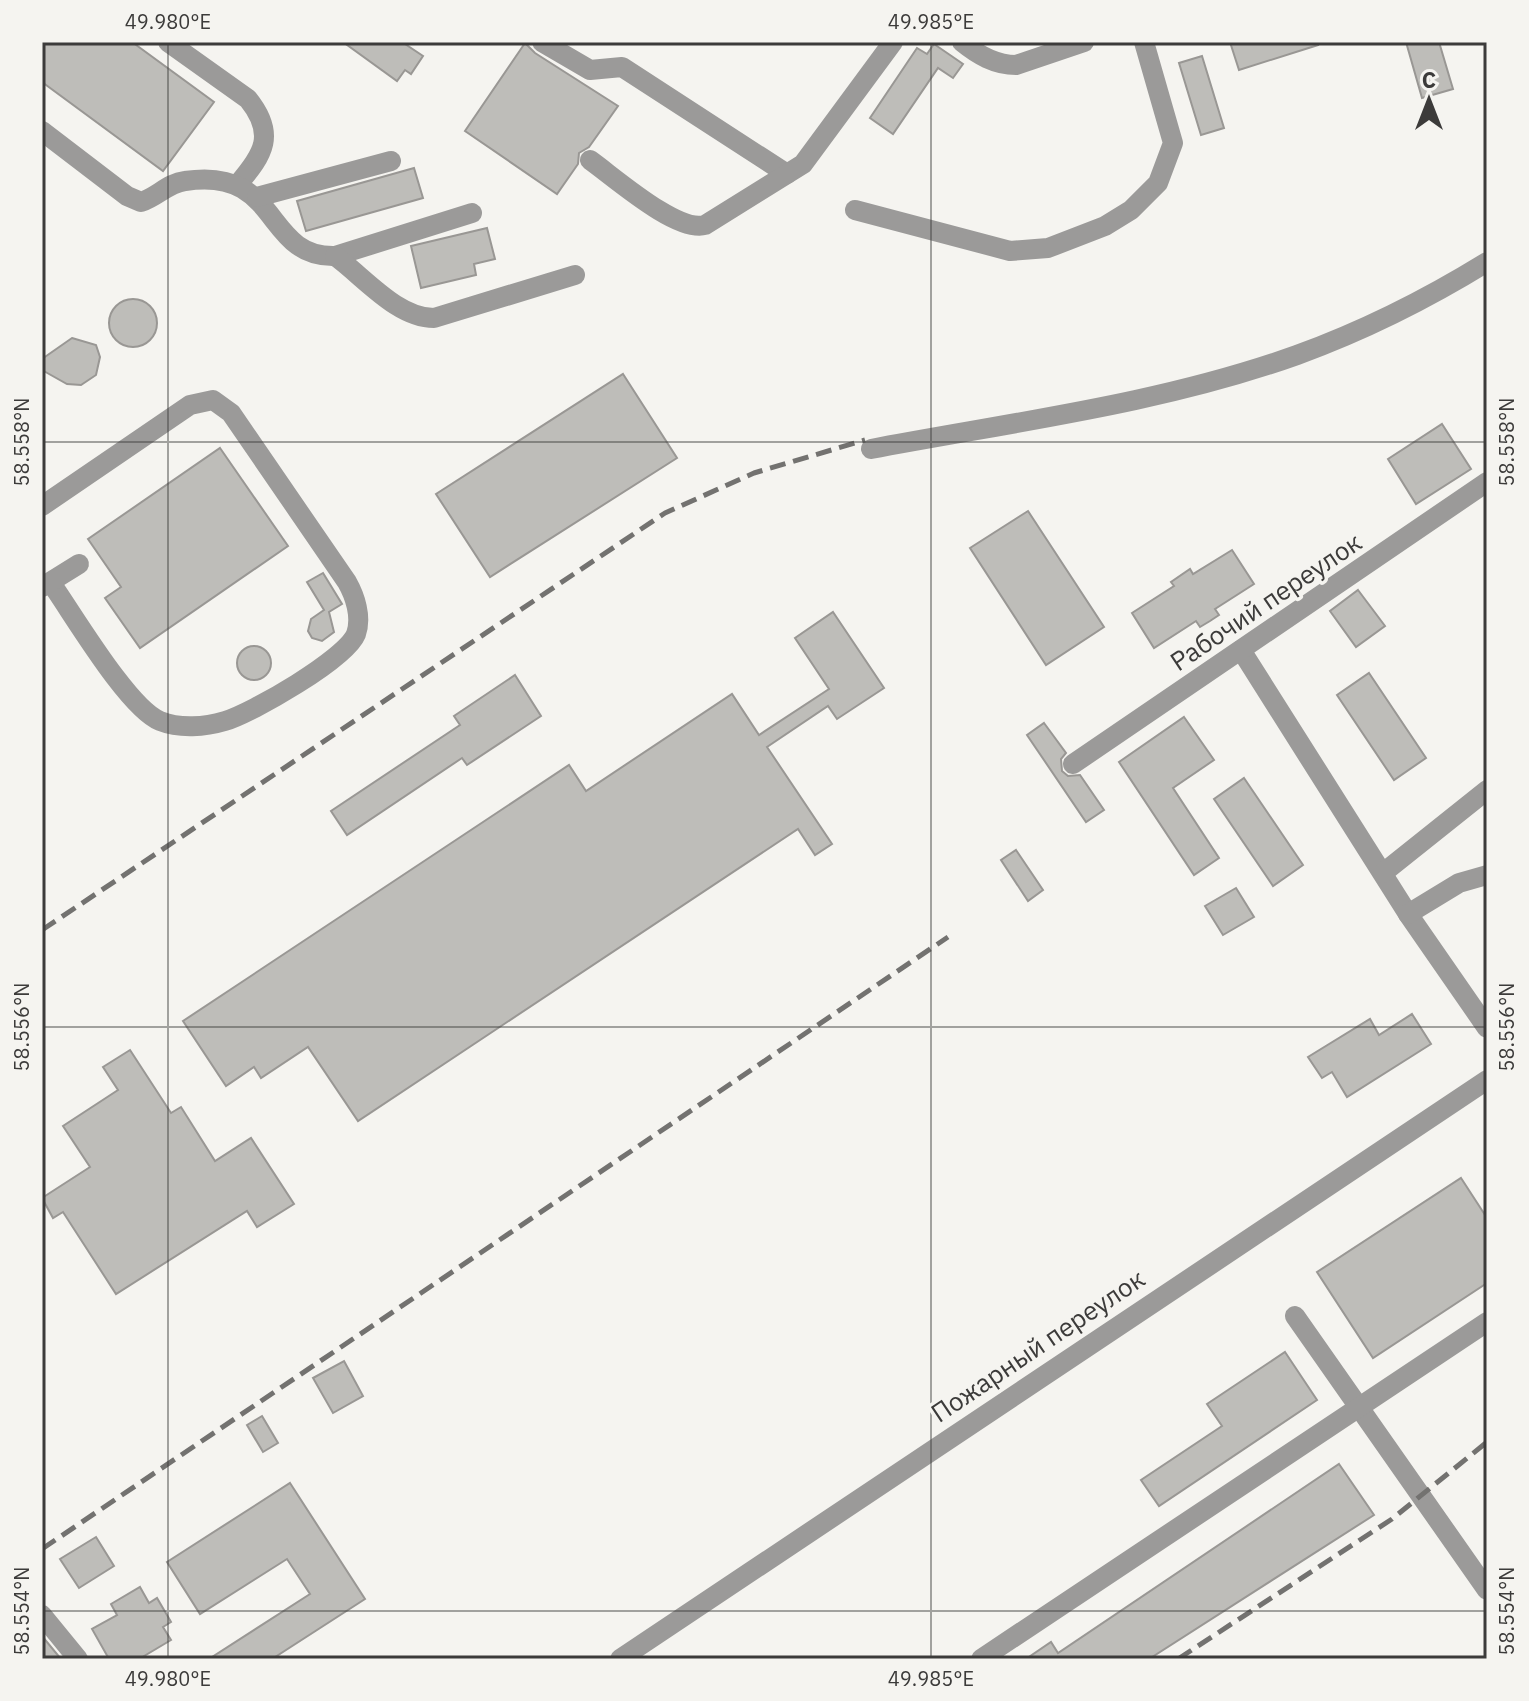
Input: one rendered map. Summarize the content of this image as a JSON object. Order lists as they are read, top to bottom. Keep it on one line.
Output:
{"streets":{"street":["Рабочий переулок","Пожарный переулок"]},"north":"top","coordinates":["49.980°E","49.985°E","58.558°N","58.556°N","58.554°N"]}
